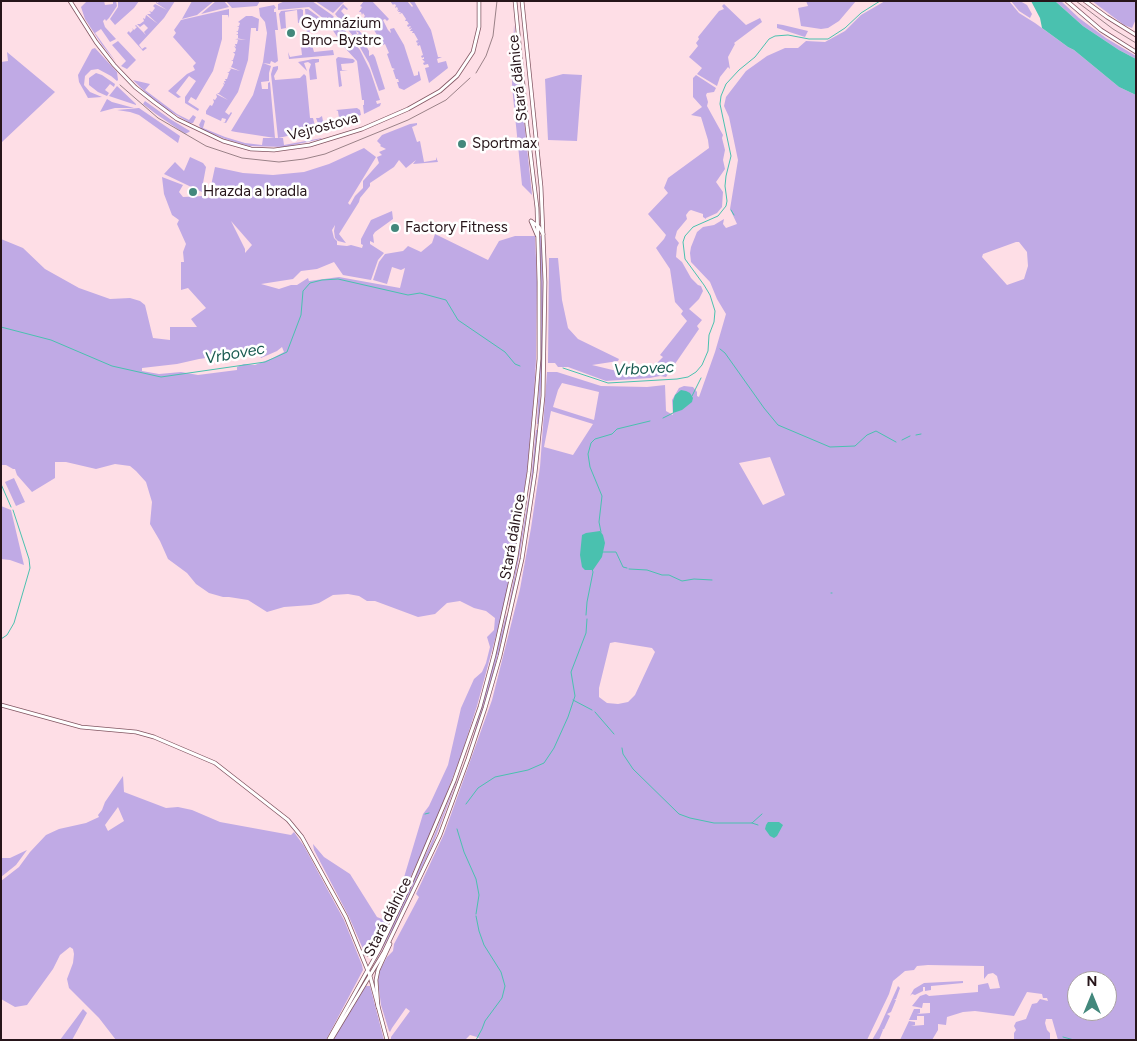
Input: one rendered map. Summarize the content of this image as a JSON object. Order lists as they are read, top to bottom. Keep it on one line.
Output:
{"streets":{"main road":["Stará dálnice","Vejrostova"]},"water":["Vrbovec"],"places":["Gymnázium Brno-Bystrc","Sportmax","Hrazda a bradla","Factory Fitness"],"north":"top"}
